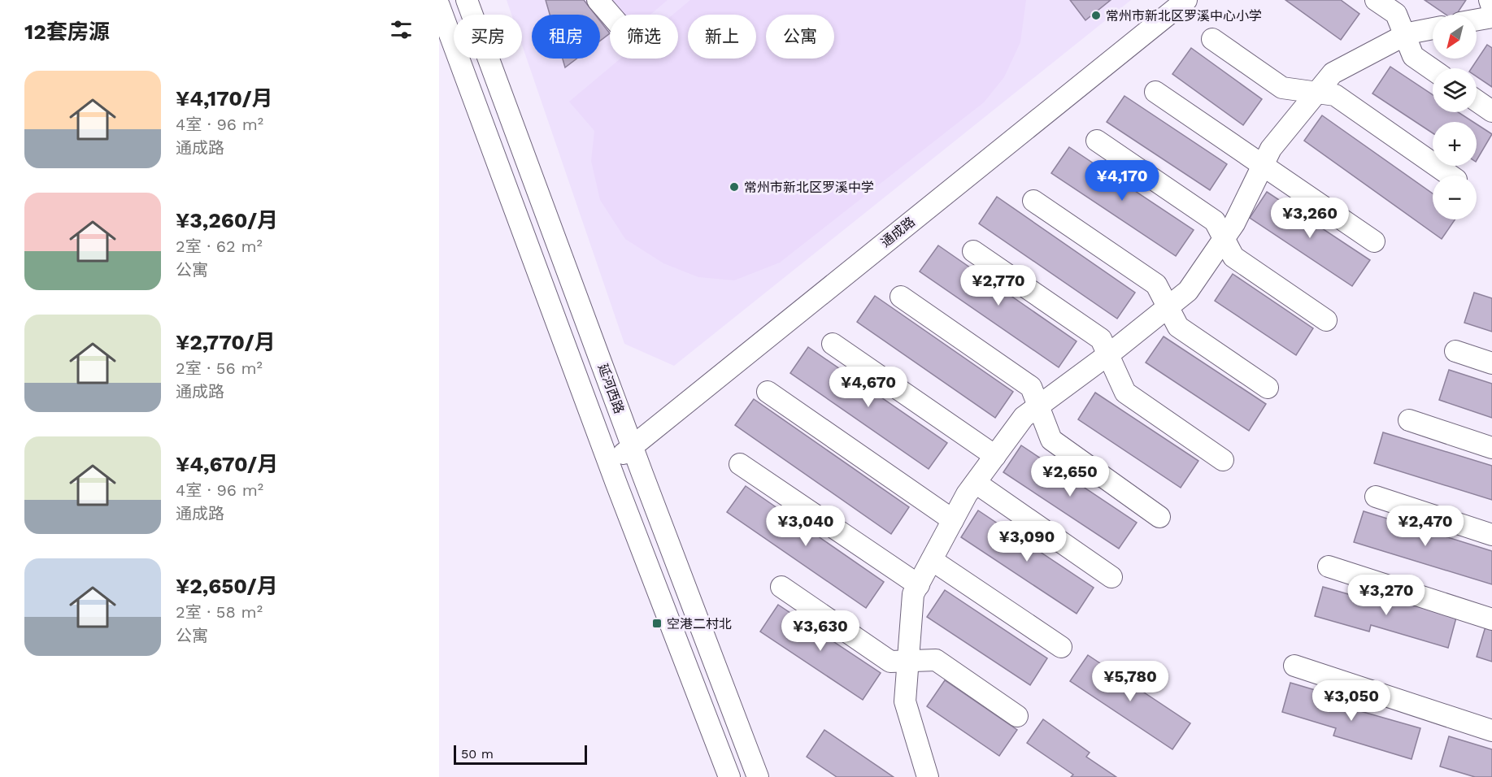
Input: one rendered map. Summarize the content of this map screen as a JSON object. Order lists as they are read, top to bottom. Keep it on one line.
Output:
{"streets":{"street":["通成路","延河西路"]},"crossings":[["通成路","延河西路"]],"places":{"other":["常州市新北区罗溪中心小学","常州市新北区罗溪中学"],"transit":["空港二村北"]},"scale_bar":"50 m","north":"bottom left","page":{"heading":"12套房源","map_buttons":["+","−"],"chip":["买房","租房","筛选","新上","公寓"],"list":[{"name":"¥4,170/月","note":"4室 · 96 m² · 通成路"},{"name":"¥3,260/月","note":"2室 · 62 m² · 公寓"},{"name":"¥2,770/月","note":"2室 · 56 m² · 通成路"},{"name":"¥4,670/月","note":"4室 · 96 m² · 通成路"},{"name":"¥2,650/月","note":"2室 · 58 m² · 公寓"}],"price":["¥4,170","¥3,260","¥2,770","¥4,670","¥2,650","¥3,040","¥2,470","¥3,090","¥3,270","¥3,630","¥5,780","¥3,050"],"scale":"50 m"}}
